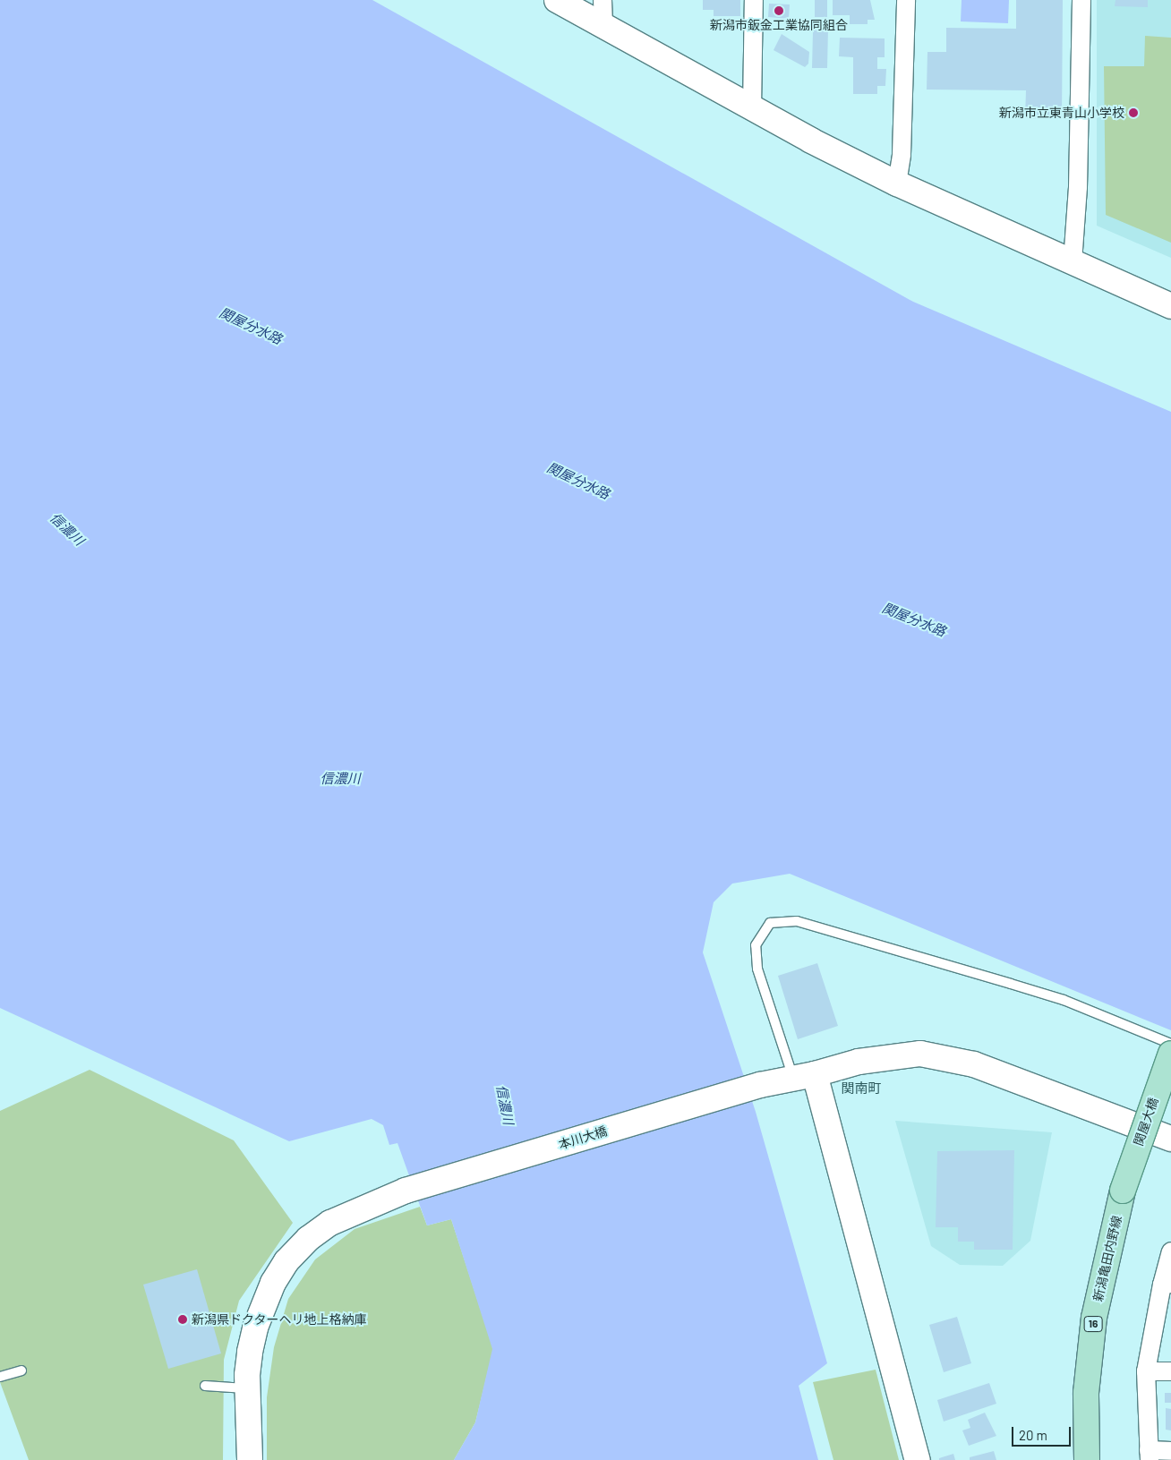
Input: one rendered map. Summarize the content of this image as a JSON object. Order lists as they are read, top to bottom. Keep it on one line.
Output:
{"streets":{"main road":["関屋大橋","新潟亀田内野線","16"],"street":["本川大橋"]},"crossings":[["関屋大橋","新潟亀田内野線"]],"districts":["関南町"],"water":["関屋分水路","信濃川"],"places":["新潟市鈑金工業協同組合","新潟市立東青山小学校","新潟県ドクターヘリ地上格納庫"],"scale_bar":"20 m"}
